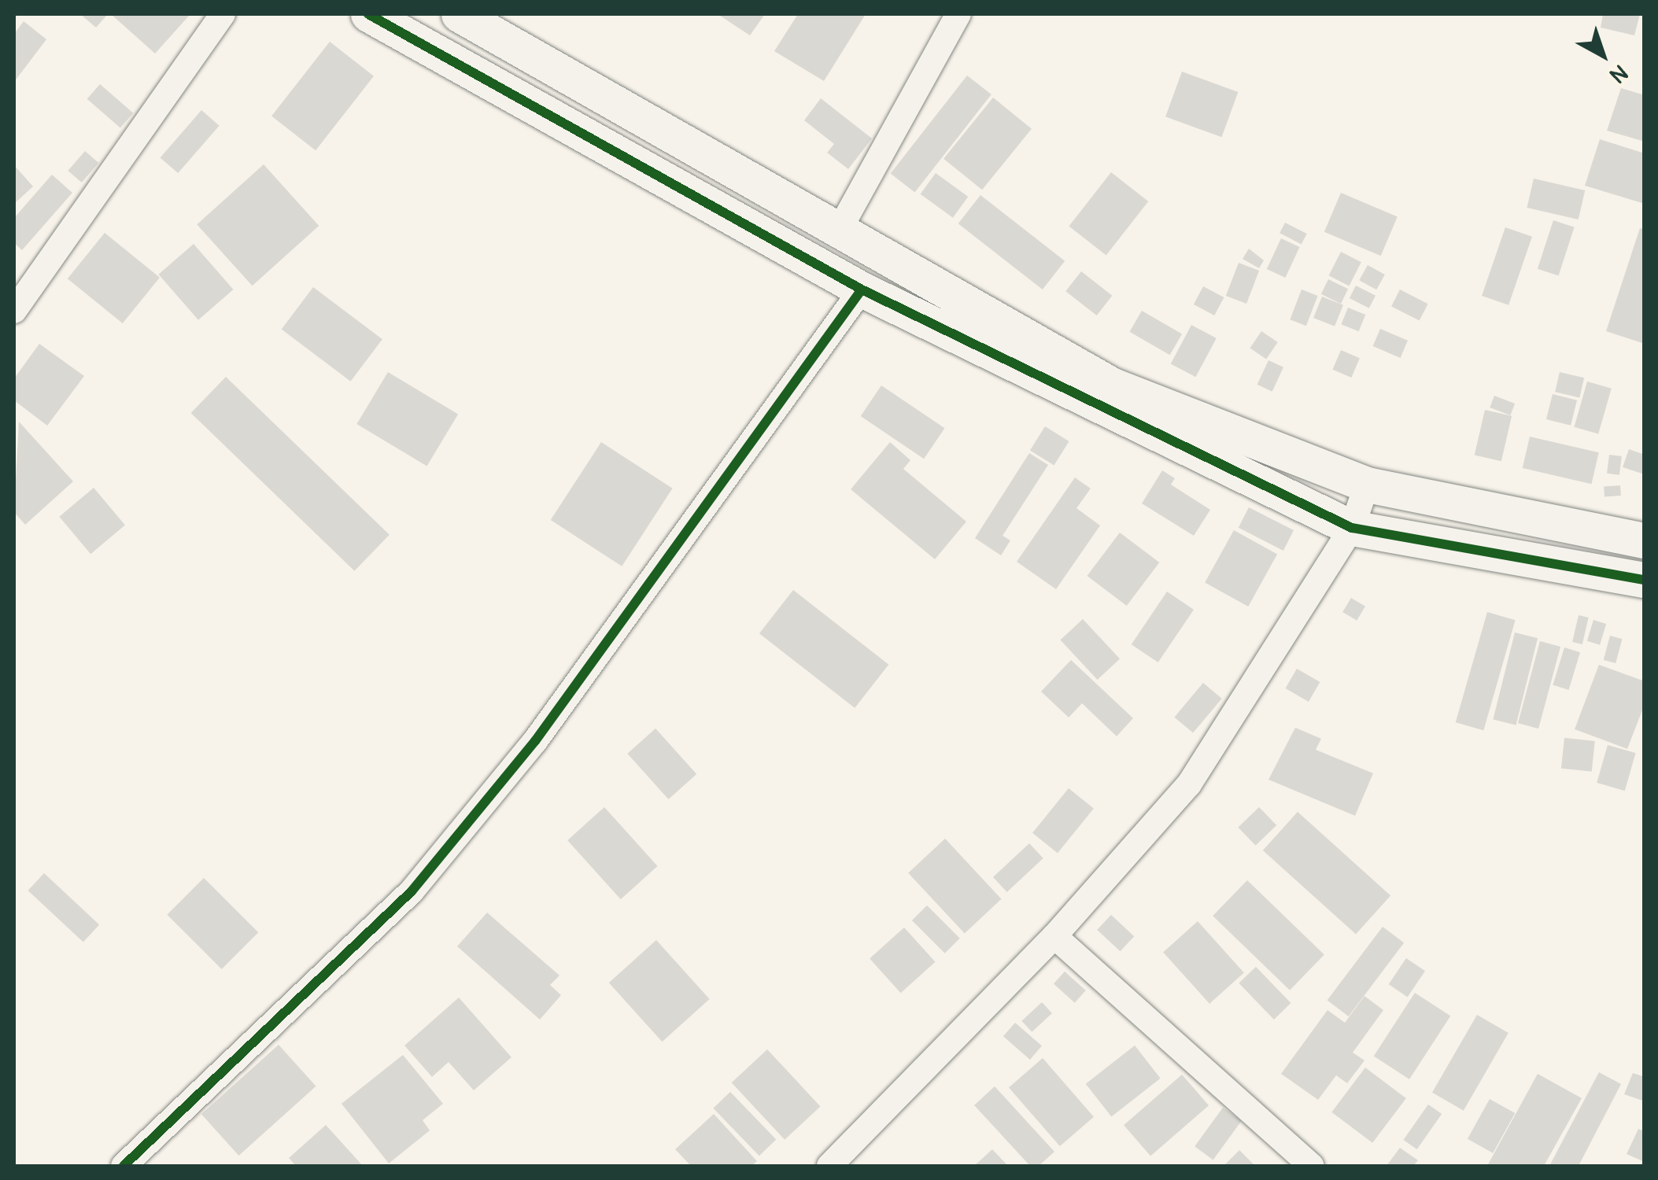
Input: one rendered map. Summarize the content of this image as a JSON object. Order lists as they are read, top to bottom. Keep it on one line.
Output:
{"north":"bottom right"}
